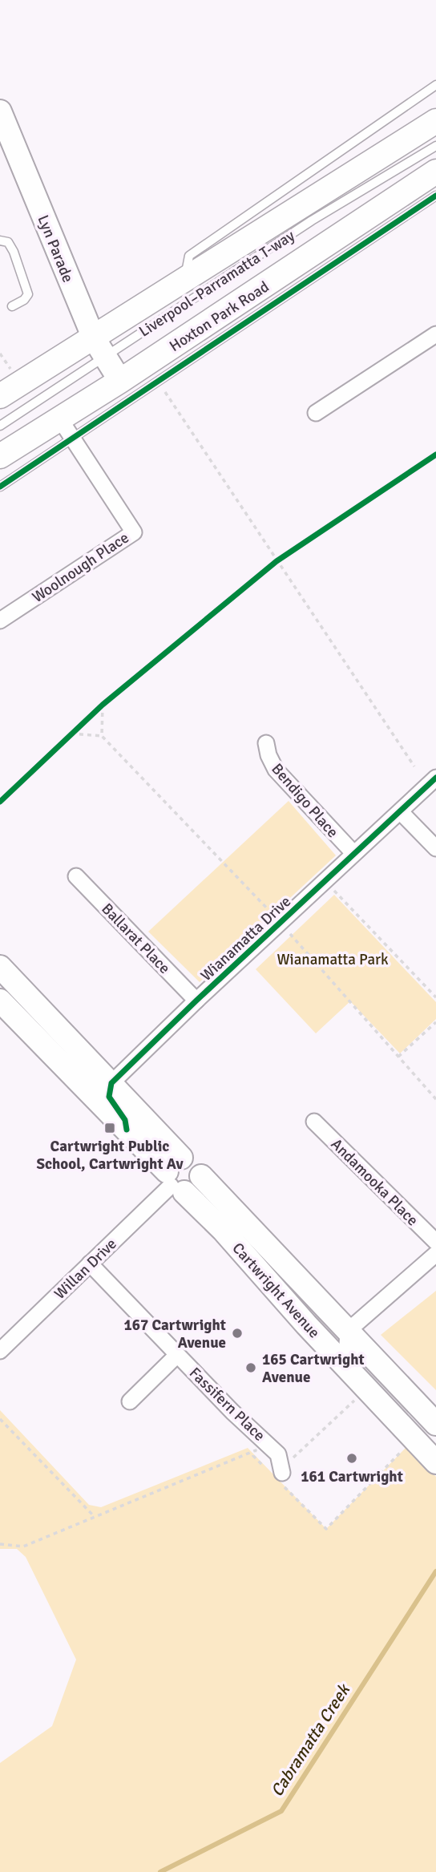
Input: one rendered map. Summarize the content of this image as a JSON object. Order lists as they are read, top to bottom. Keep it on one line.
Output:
{"streets":{"main road":["Hoxton Park Road"],"street":["Lyn Parade","Woolnough Place","Bendigo Place","Ballarat Place","Wianamatta Drive","Andamooka Place","Willan Drive","Cartwright Avenue","Fassifern Place"],"lane":["Liverpool–Parramatta T-way"]},"crossings":[["Lyn Parade","Liverpool–Parramatta T-way"],["Lyn Parade","Hoxton Park Road"],["Hoxton Park Road","Woolnough Place"],["Bendigo Place","Wianamatta Drive"],["Ballarat Place","Wianamatta Drive"],["Wianamatta Drive","Cartwright Avenue"],["Willan Drive","Cartwright Avenue"],["Willan Drive","Fassifern Place"]],"water":["Cabramatta Creek"],"parks":["Wianamatta Park"],"places":{"transit":["Cartwright Public School, Cartwright Av"],"other":["167 Cartwright Avenue","165 Cartwright Avenue","161 Cartwright"]}}
